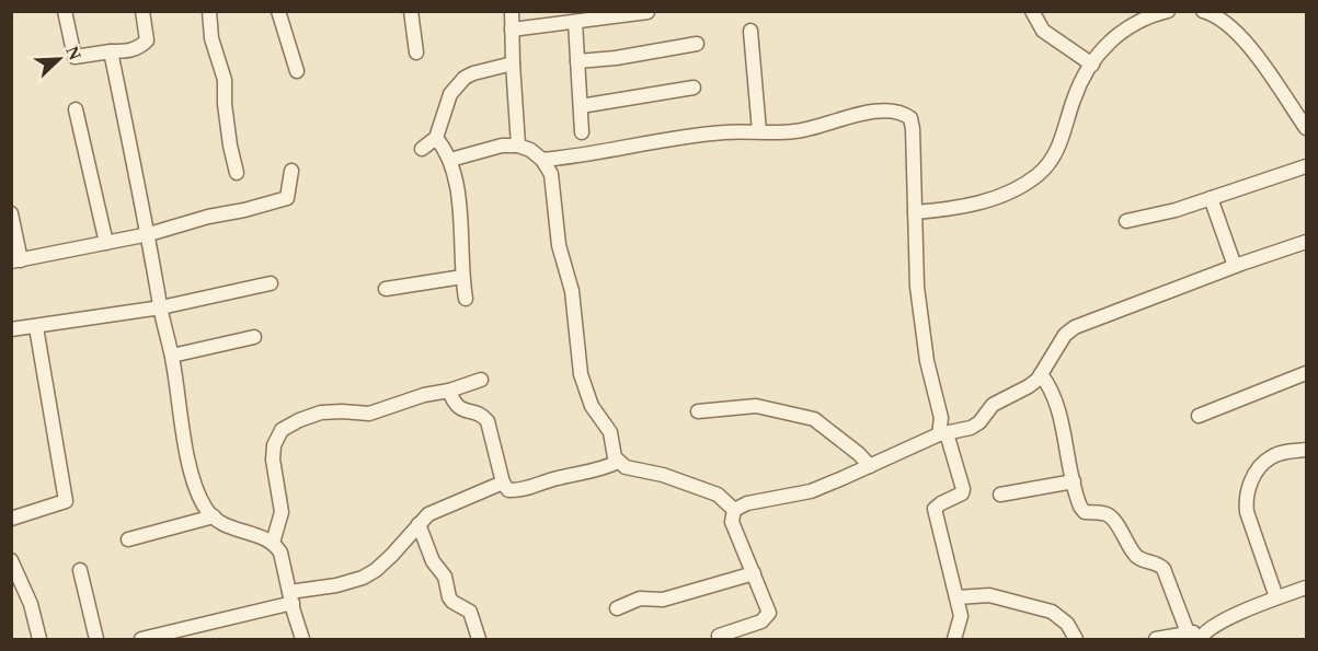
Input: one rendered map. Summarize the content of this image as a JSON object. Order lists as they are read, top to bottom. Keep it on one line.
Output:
{"north":"top right"}
